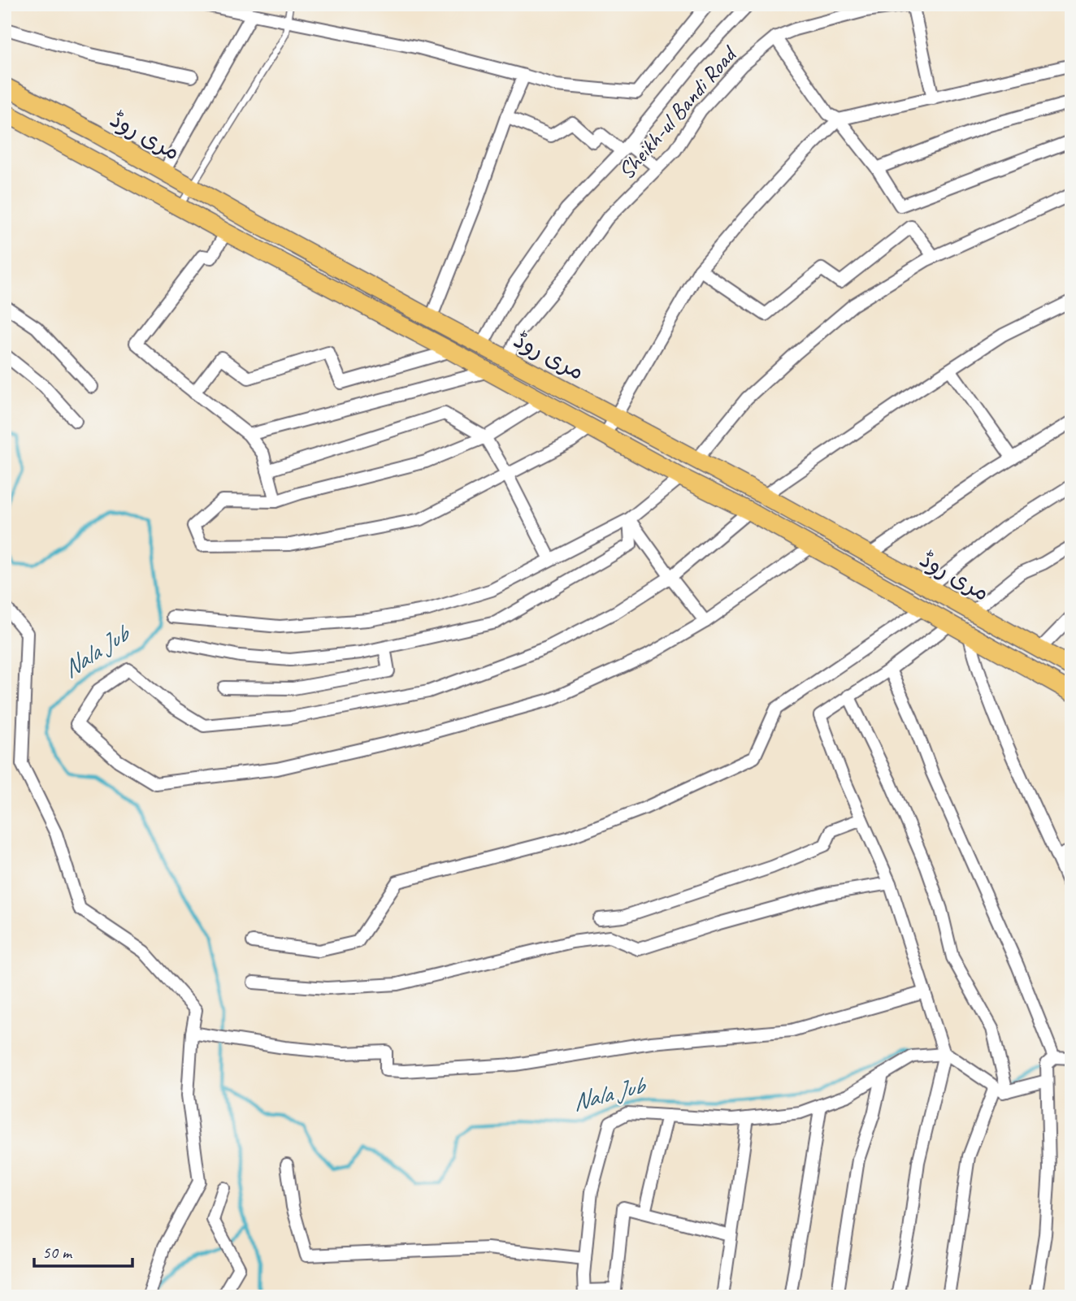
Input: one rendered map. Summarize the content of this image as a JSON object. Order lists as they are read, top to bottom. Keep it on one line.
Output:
{"streets":{"main road":["مری روڈ"],"street":["Sheikh-ul Bandi Road"]},"crossings":[["Sheikh-ul Bandi Road","مری روڈ"]],"water":["Nala Jub"],"scale_bar":"50 m"}
